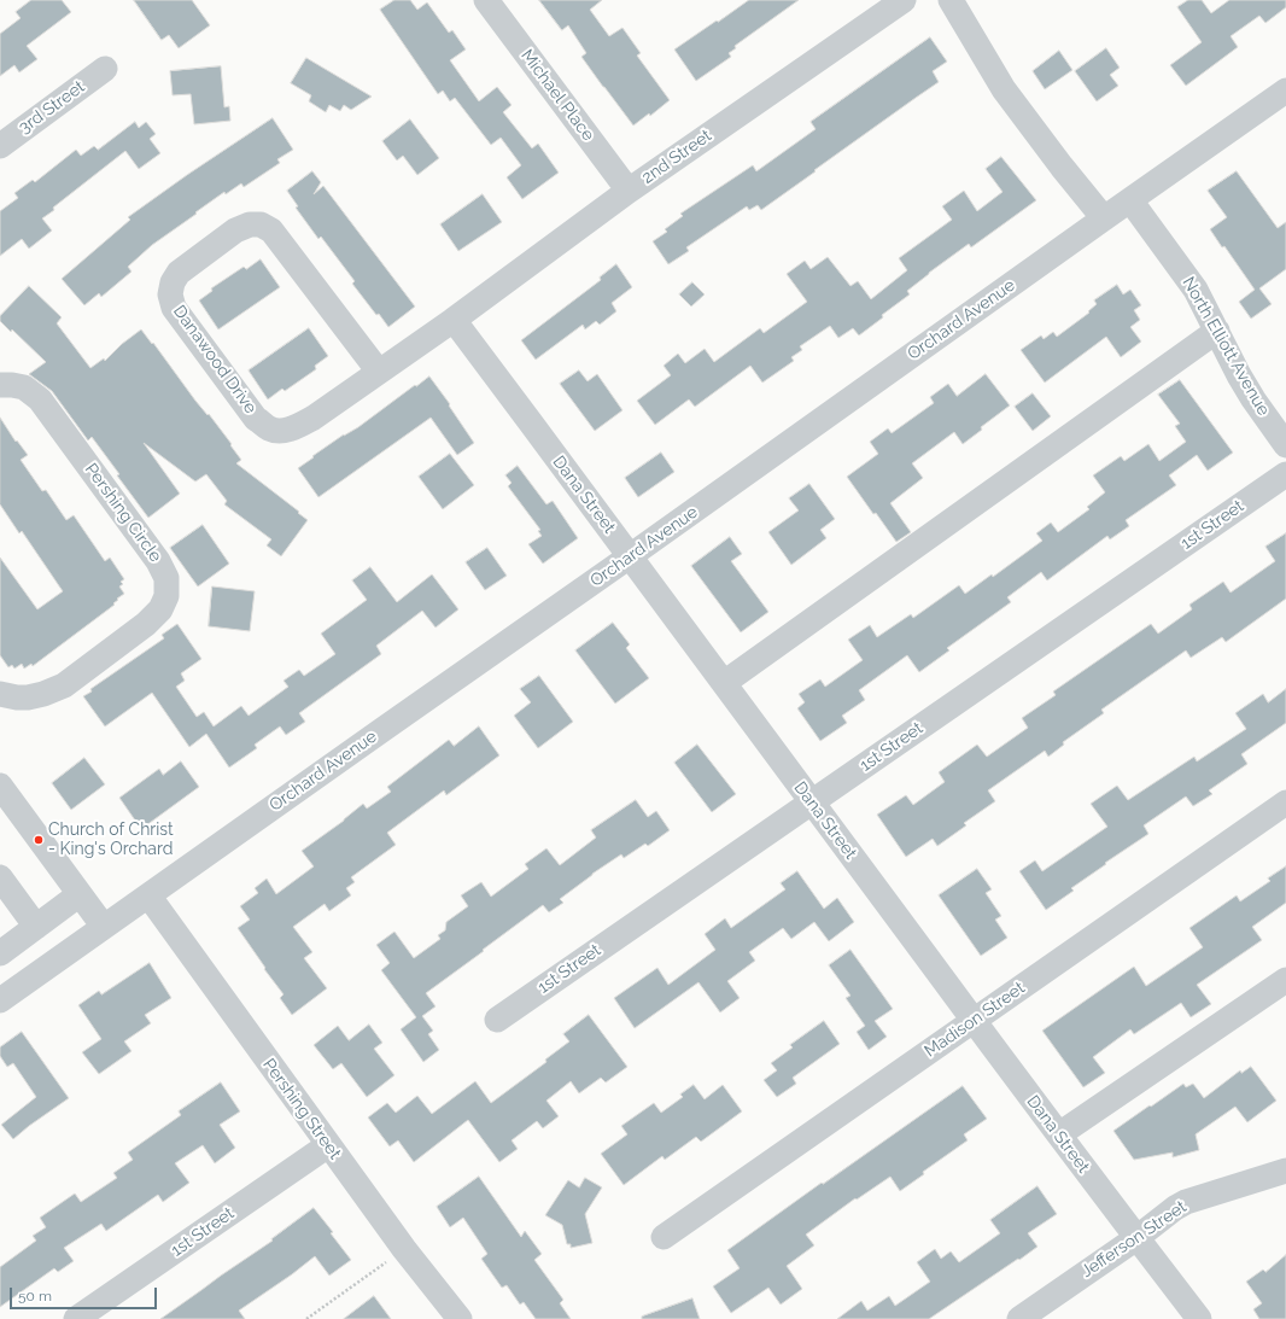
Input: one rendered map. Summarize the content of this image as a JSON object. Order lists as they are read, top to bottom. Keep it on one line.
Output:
{"streets":{"street":["Michael Place","3rd Street","2nd Street","Orchard Avenue","North Elliott Avenue","Danawood Drive","Dana Street","Pershing Circle","1st Street","Madison Street","Pershing Street","Jefferson Street"]},"crossings":[["Michael Place","2nd Street"],["2nd Street","Danawood Drive"],["2nd Street","Dana Street"],["Orchard Avenue","North Elliott Avenue"],["Orchard Avenue","Dana Street"],["Orchard Avenue","Pershing Street"],["Danawood Drive","Dana Street"],["Dana Street","1st Street"],["Dana Street","Madison Street"],["Dana Street","Jefferson Street"],["1st Street","Pershing Street"]],"places":["Church of Christ - King's Orchard"],"scale_bar":"50 m"}
